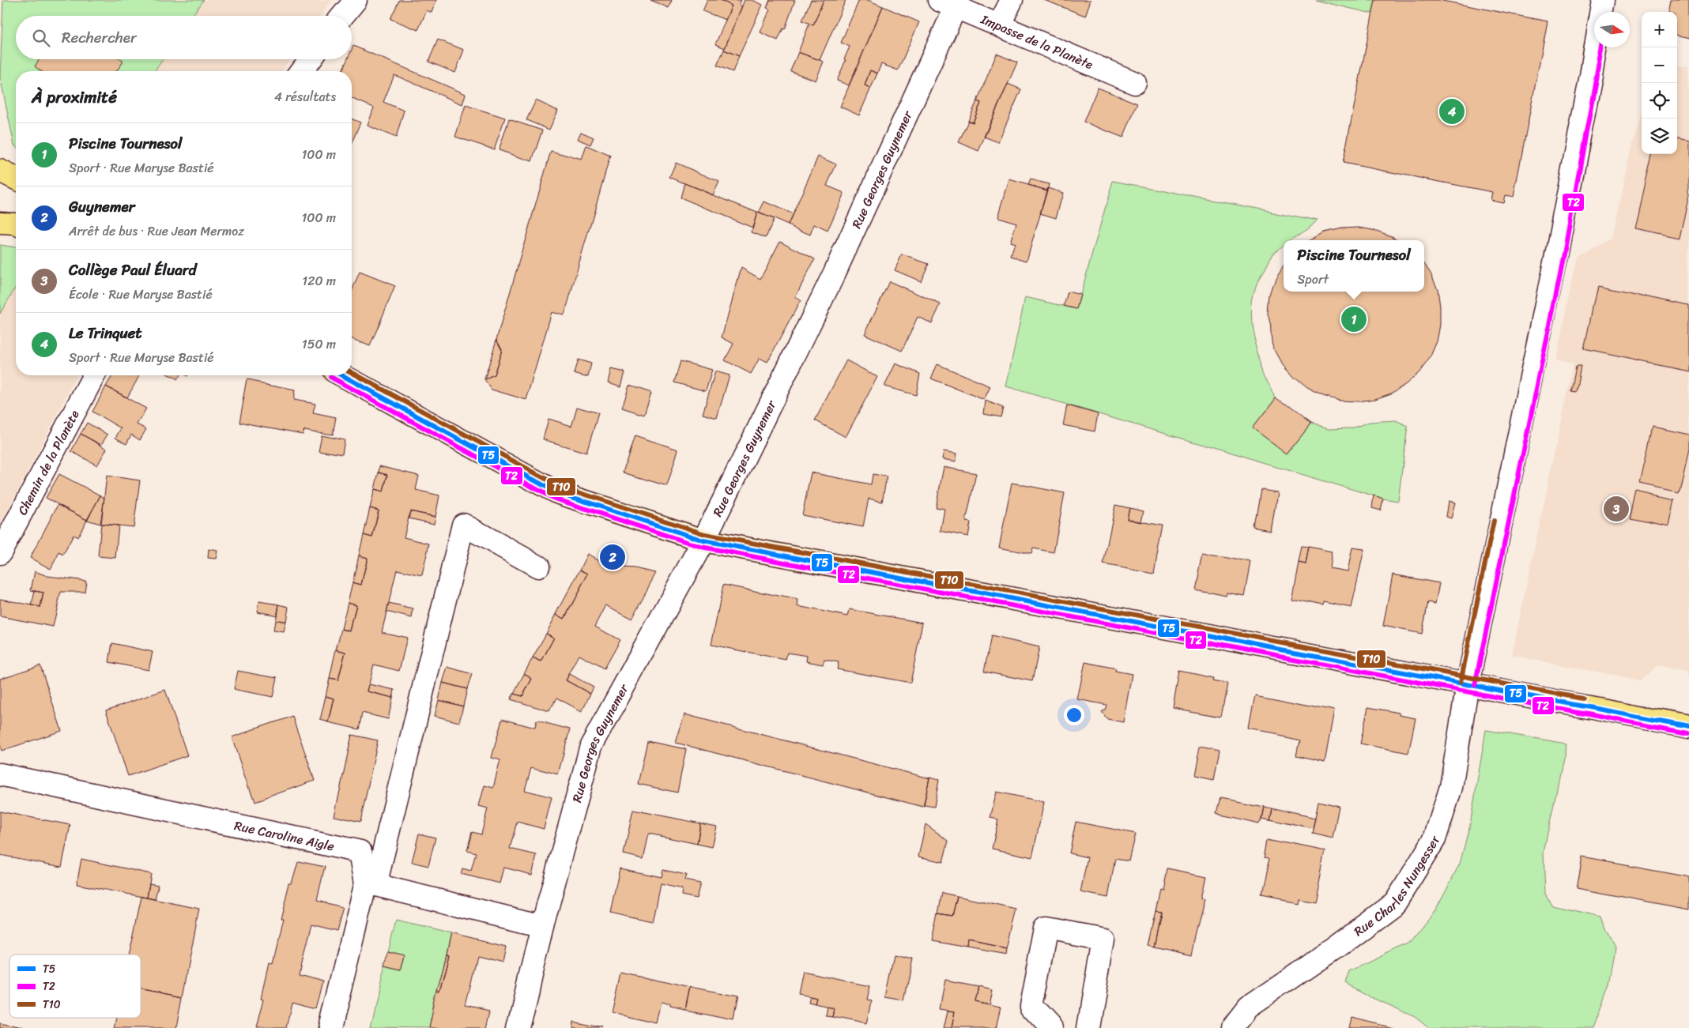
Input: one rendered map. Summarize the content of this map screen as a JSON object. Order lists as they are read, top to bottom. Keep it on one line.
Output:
{"streets":{"street":["Impasse de la Planète","Rue Georges Guynemer","Chemin de la Planète","Rue Caroline Aigle","Rue Charles Nungesser"]},"crossings":[["Impasse de la Planète","Rue Georges Guynemer"]],"lines":["transit line T2","transit line T10","transit line T5"],"legend":["T5","T2","T10"],"north":"right","page":{"map_buttons":["+","−"],"search":"Rechercher","heading":["À proximité","4 résultats"],"pins":["4","1","3","2"],"list":[{"mark":"1","name":"Piscine Tournesol","note":"Sport · Rue Maryse Bastié","value":"100 m"},{"mark":"2","name":"Guynemer","note":"Arrêt de bus · Rue Jean Mermoz","value":"100 m"},{"mark":"3","name":"Collège Paul Éluard","note":"École · Rue Maryse Bastié","value":"120 m"},{"mark":"4","name":"Le Trinquet","note":"Sport · Rue Maryse Bastié","value":"150 m"}],"popup":["Piscine Tournesol","Sport"]}}
